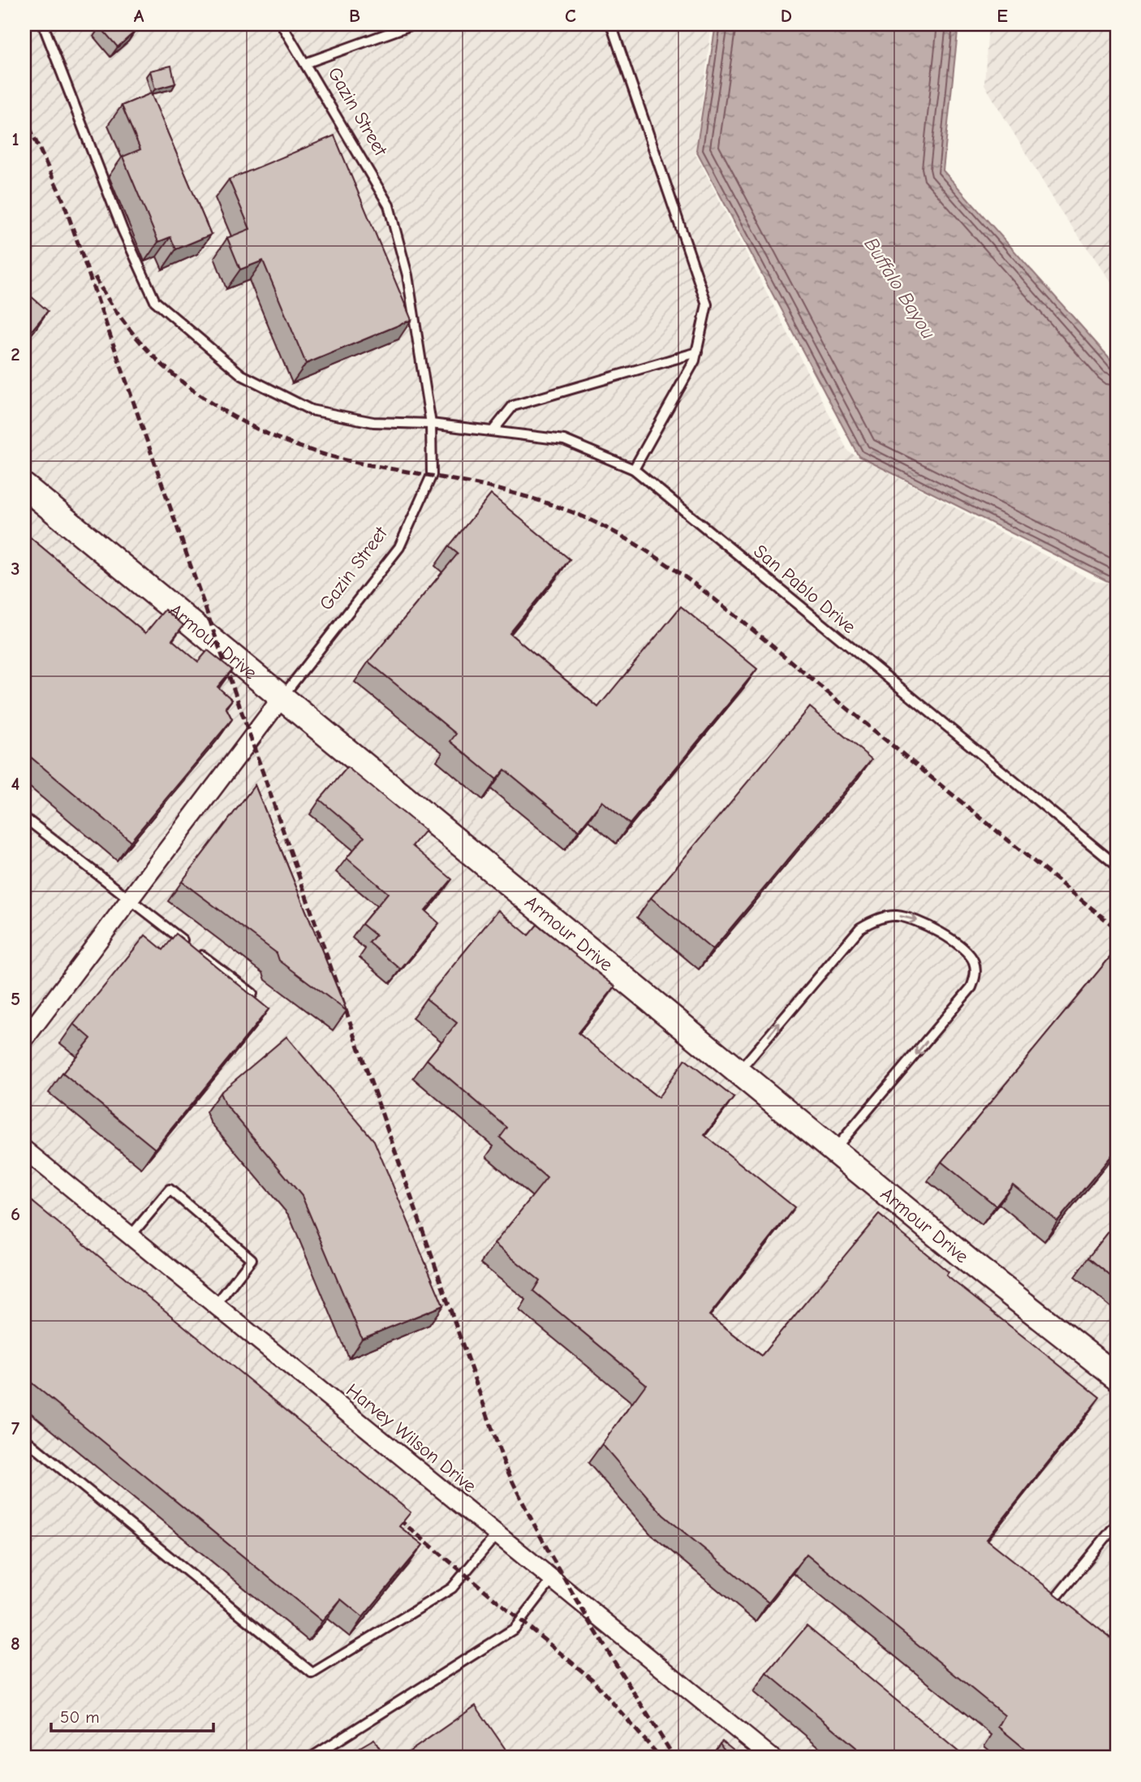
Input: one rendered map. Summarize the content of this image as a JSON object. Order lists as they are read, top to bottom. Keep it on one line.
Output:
{"streets":{"street":["Gazin Street","Armour Drive","Harvey Wilson Drive"],"lane":["San Pablo Drive"]},"crossings":[["Gazin Street","San Pablo Drive"],["Gazin Street","Armour Drive"]],"water":["Buffalo Bayou"],"scale_bar":"50 m","grid":{"columns":["A","B","C","D","E"],"rows":["1","2","3","4","5","6","7","8"]}}
